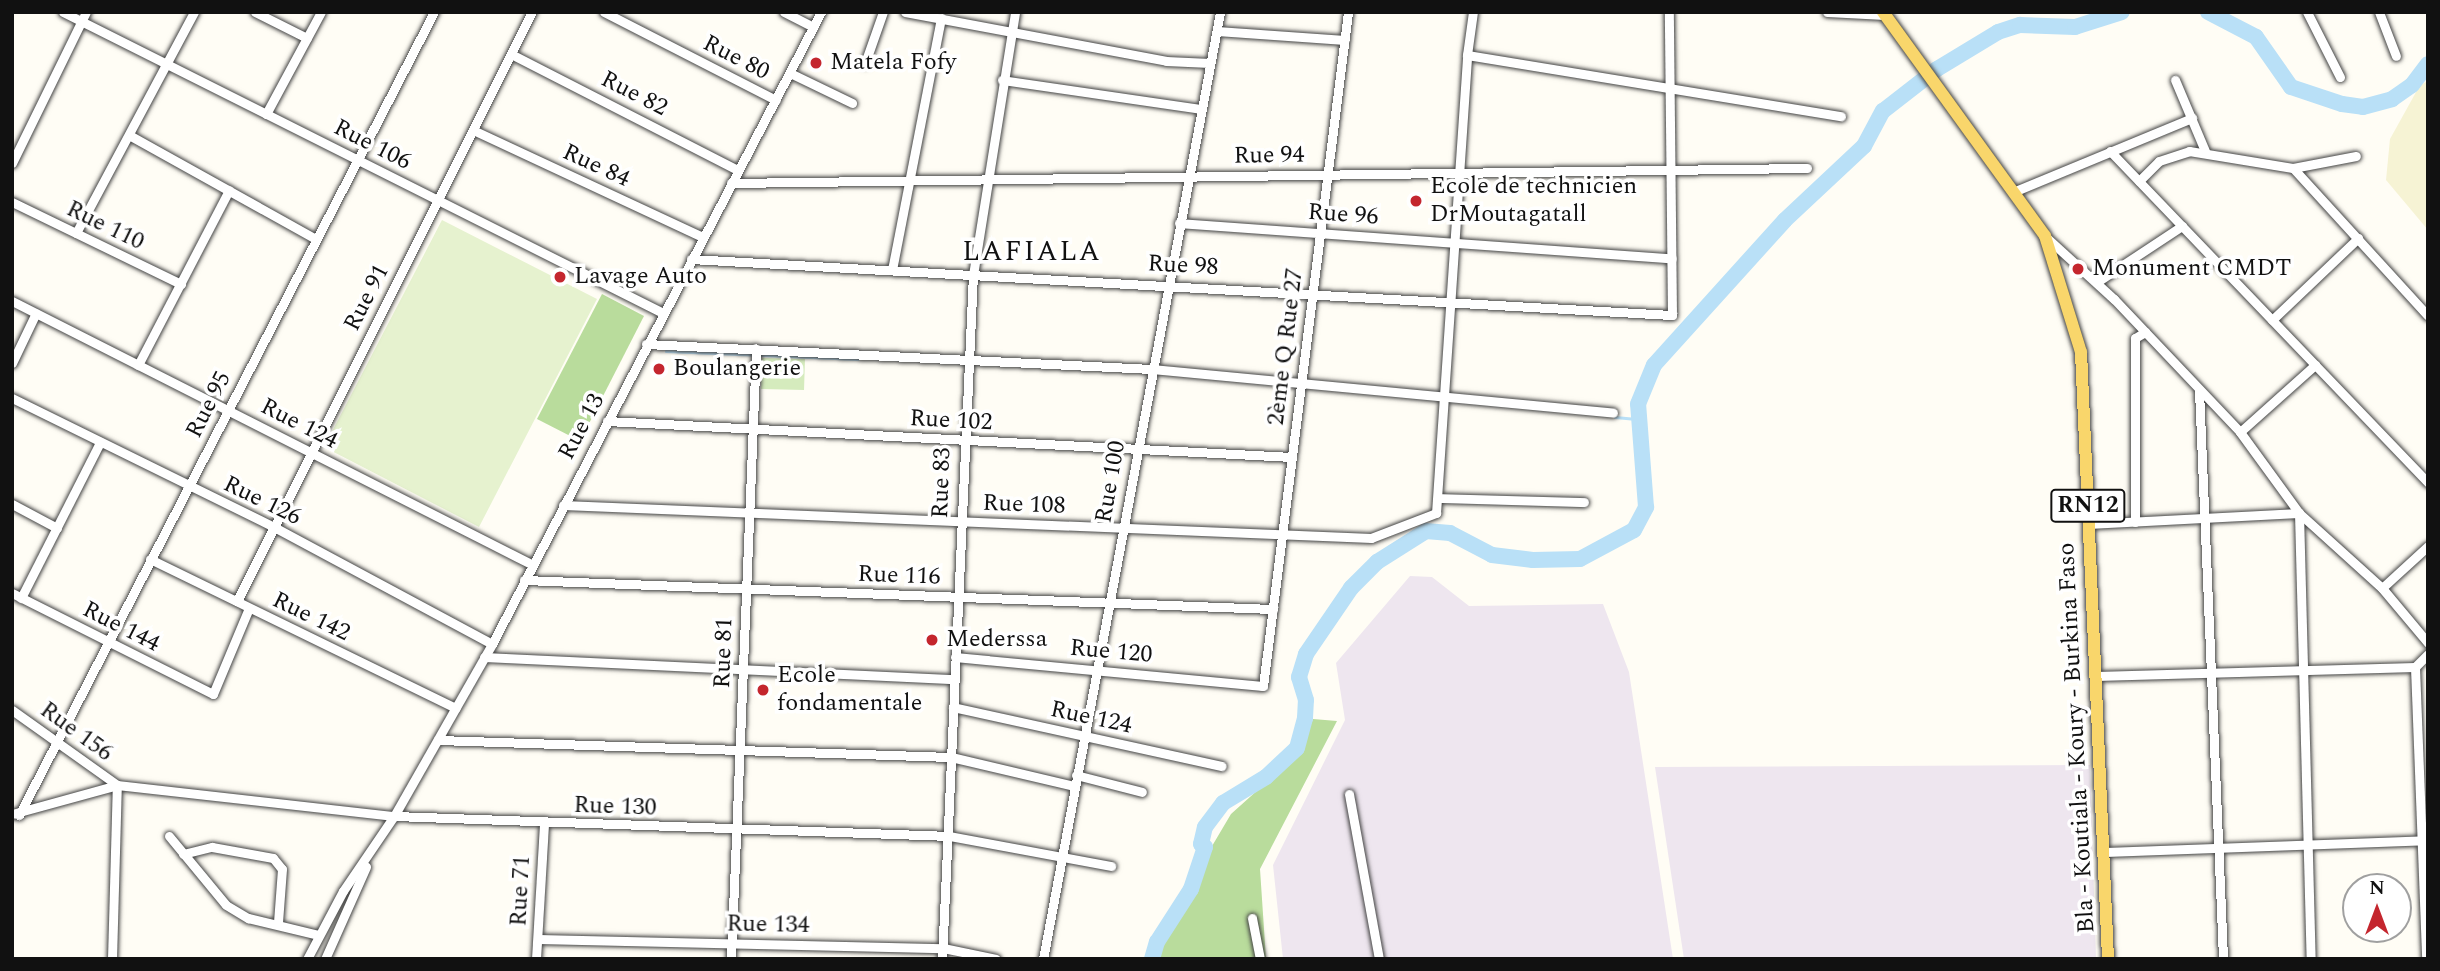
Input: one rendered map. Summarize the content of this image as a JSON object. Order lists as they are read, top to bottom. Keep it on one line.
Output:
{"streets":{"main road":["RN12","Bla - Koutiala - Koury - Burkina Faso"],"street":["Rue 80","Rue 82","Rue 106","Rue 94","Rue 84","Rue 96","Rue 110","Rue 98","Rue 91","2ème Q Rue 27","Rue 95","Rue 102","Rue 124","Rue 13","Rue 100","Rue 83","Rue 126","Rue 108","Rue 116","Rue 142","Rue 144","Rue 120","Rue 81","Rue 156","Rue 130","Rue 71","Rue 134"]},"crossings":[["Rue 80","Rue 13"],["Rue 82","Rue 91"],["Rue 82","Rue 13"],["Rue 106","Rue 91"],["Rue 106","Rue 95"],["Rue 106","Rue 13"],["Rue 94","2ème Q Rue 27"],["Rue 94","Rue 13"],["Rue 94","Rue 100"],["Rue 94","Rue 83"],["Rue 84","Rue 91"],["Rue 84","Rue 13"],["Rue 96","Rue 98"],["Rue 96","2ème Q Rue 27"],["Rue 96","Rue 100"],["Rue 98","2ème Q Rue 27"],["Rue 98","Rue 13"],["Rue 98","Rue 100"],["Rue 98","Rue 83"],["Rue 91","Rue 124"],["Rue 91","Rue 126"],["Rue 91","Rue 142"],["2ème Q Rue 27","Rue 102"],["2ème Q Rue 27","Rue 108"],["2ème Q Rue 27","Rue 116"],["2ème Q Rue 27","Rue 120"],["Rue 95","Rue 124"],["Rue 95","Rue 126"],["Rue 95","Rue 142"],["Rue 95","Rue 144"],["Rue 95","Rue 156"],["Rue 102","Rue 13"],["Rue 102","Rue 100"],["Rue 102","Rue 83"],["Rue 102","Rue 81"],["Rue 124","Rue 13"],["Rue 124","Rue 100"],["Rue 124","Rue 83"],["Rue 13","Rue 126"],["Rue 13","Rue 108"],["Rue 13","Rue 116"],["Rue 13","Rue 142"],["Rue 13","Rue 130"],["Rue 100","Rue 108"],["Rue 100","Rue 116"],["Rue 100","Rue 120"],["Rue 100","Rue 130"],["Rue 83","Rue 108"],["Rue 83","Rue 116"],["Rue 83","Rue 120"],["Rue 83","Rue 130"],["Rue 83","Rue 134"],["Rue 108","Rue 81"],["Rue 116","Rue 81"],["Rue 142","Rue 144"],["Rue 81","Rue 130"],["Rue 81","Rue 134"],["Rue 156","Rue 130"],["Rue 130","Rue 71"],["Rue 71","Rue 134"]],"districts":["LAFIALA"],"places":["Matela Fofy","Ecole de technicien DrMoutagatall","Monument CMDT","Lavage Auto","Boulangerie","Mederssa","Ecole fondamentale"],"north":"top"}
